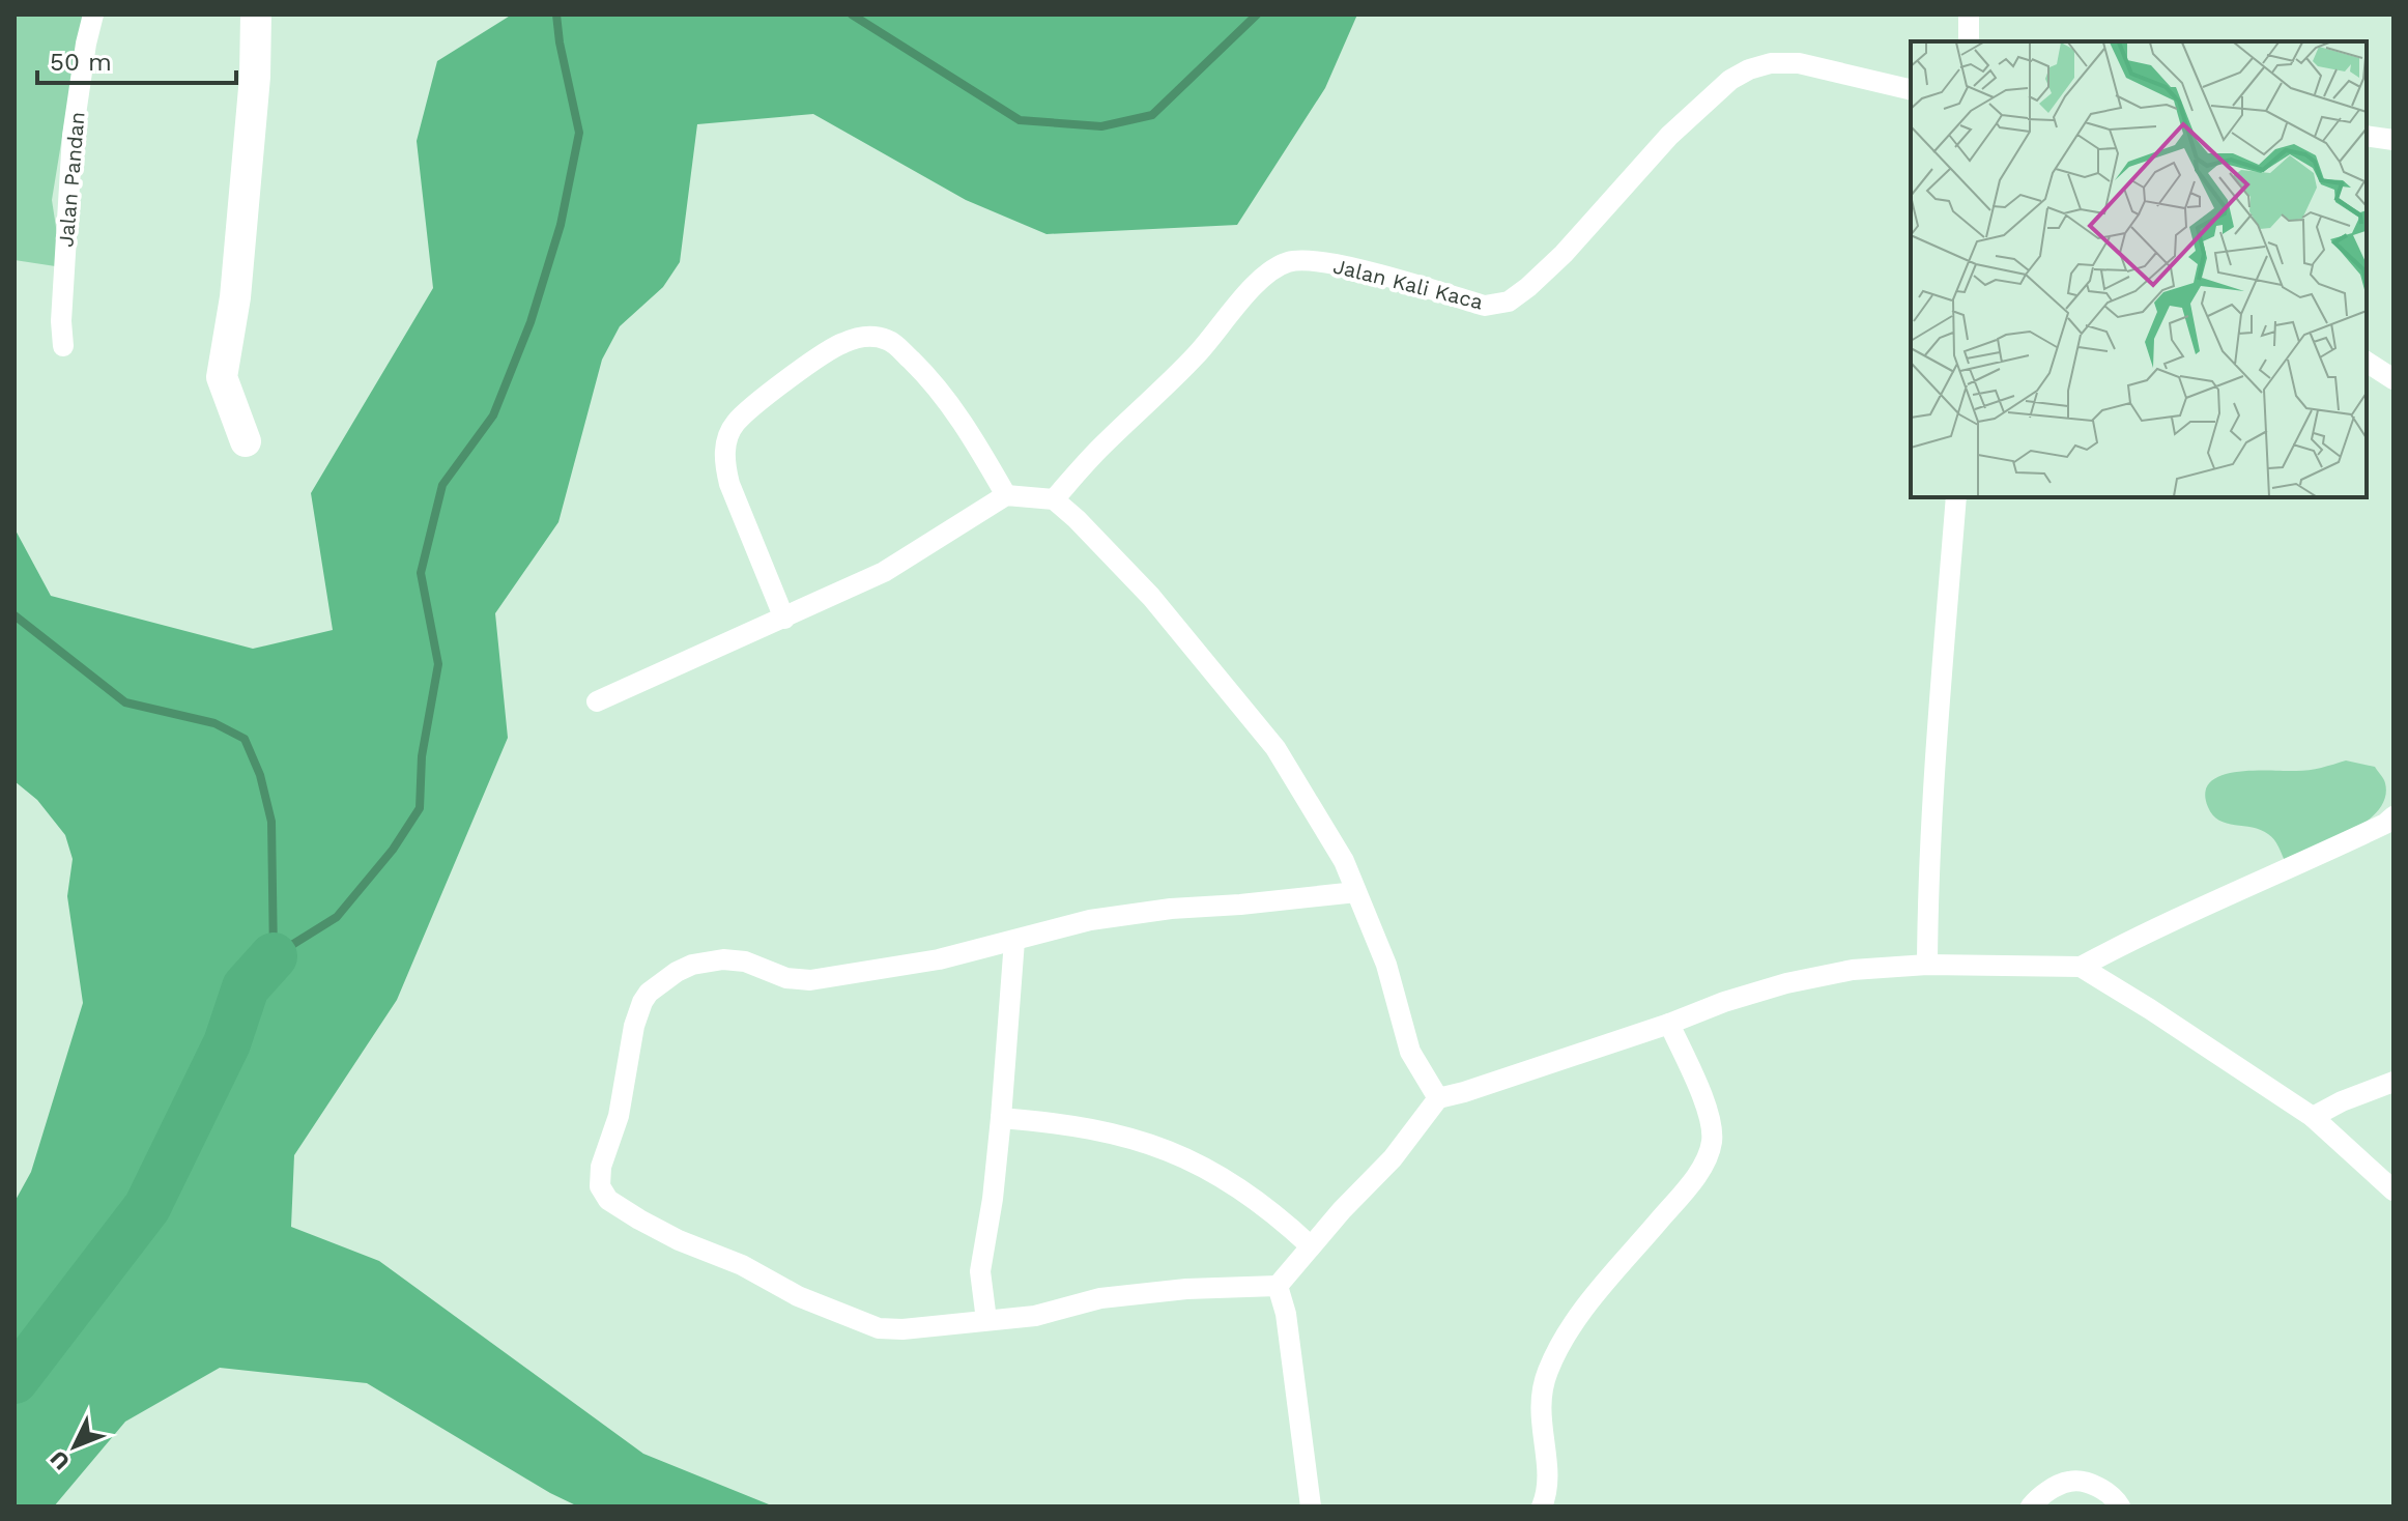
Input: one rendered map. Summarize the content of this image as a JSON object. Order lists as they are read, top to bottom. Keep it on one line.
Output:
{"streets":{"street":["Jalan Pandan","Jalan Kali Kaca"]},"scale_bar":"50 m","north":"bottom left"}
